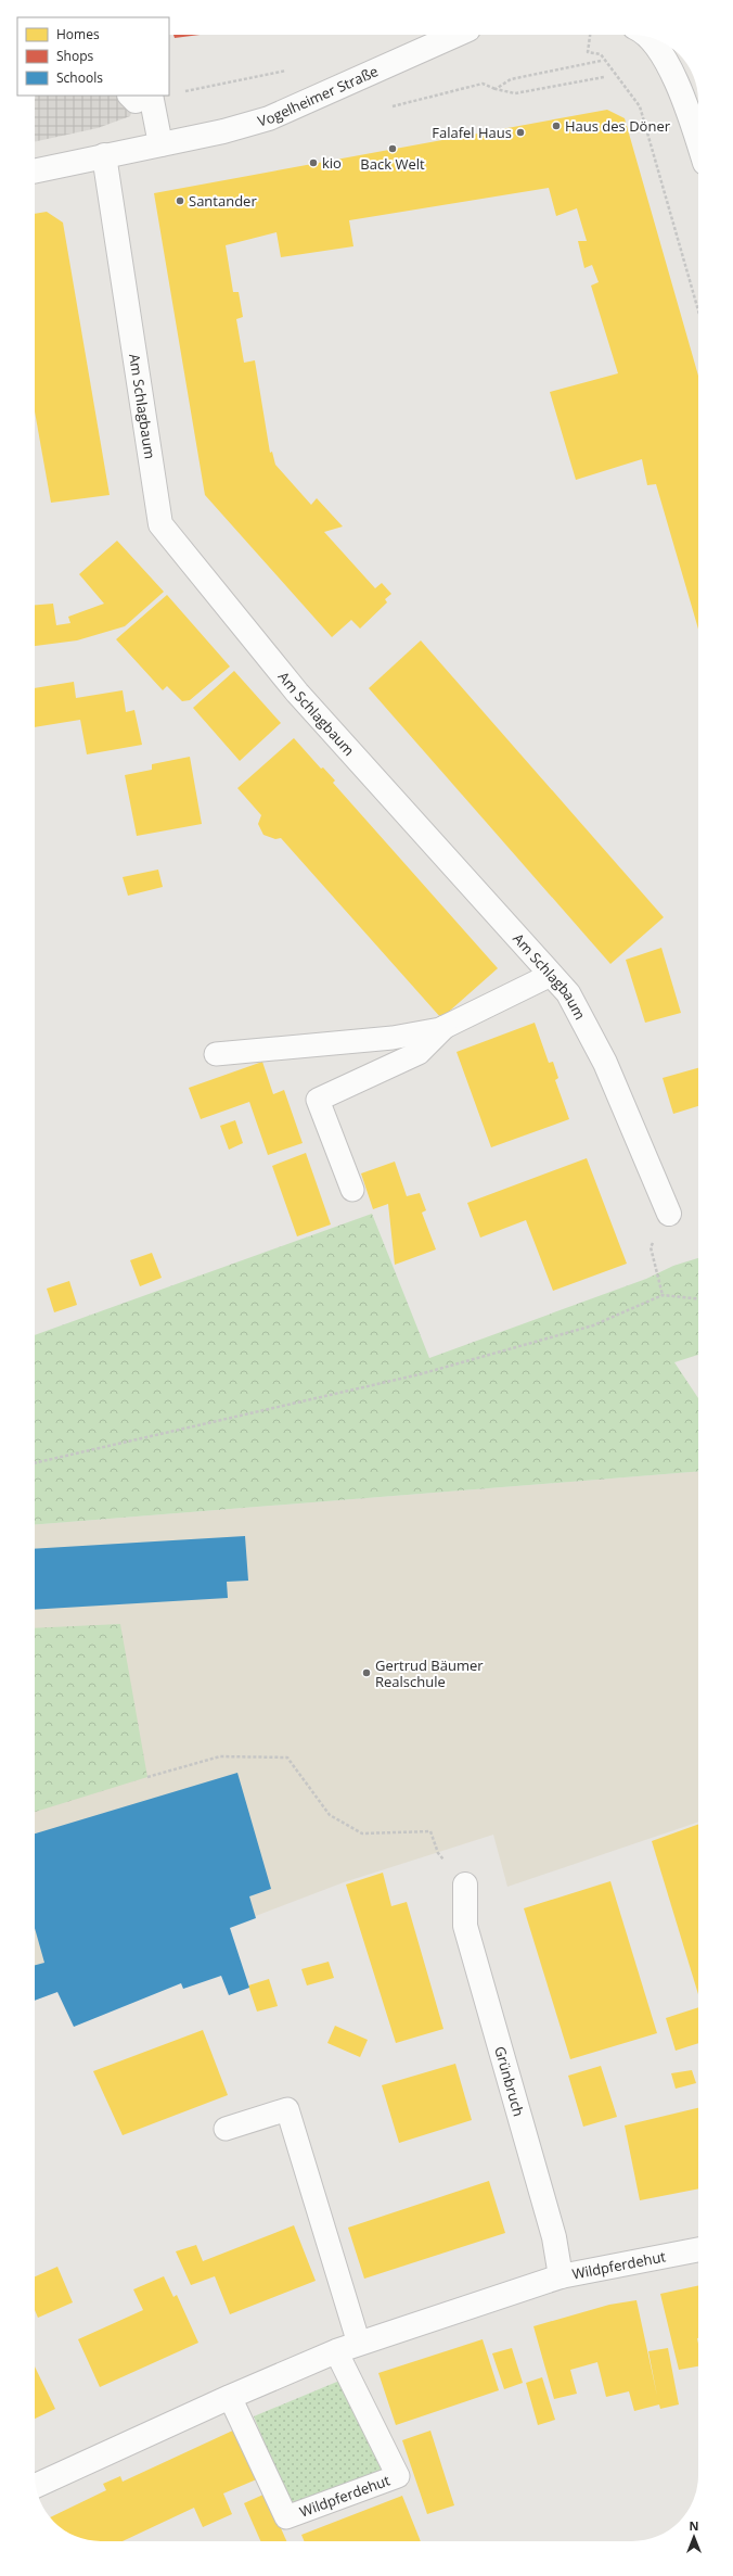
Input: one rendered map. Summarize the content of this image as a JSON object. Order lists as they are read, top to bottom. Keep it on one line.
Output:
{"streets":{"street":["Vogelheimer Straße","Am Schlagbaum","Grünbruch","Wildpferdehut"]},"crossings":[["Vogelheimer Straße","Am Schlagbaum"],["Grünbruch","Wildpferdehut"]],"places":["Haus des Döner","Falafel Haus","Back Welt","kio","Santander","Gertrud Bäumer Realschule"],"legend":["Homes","Shops","Schools"],"north":"top"}
